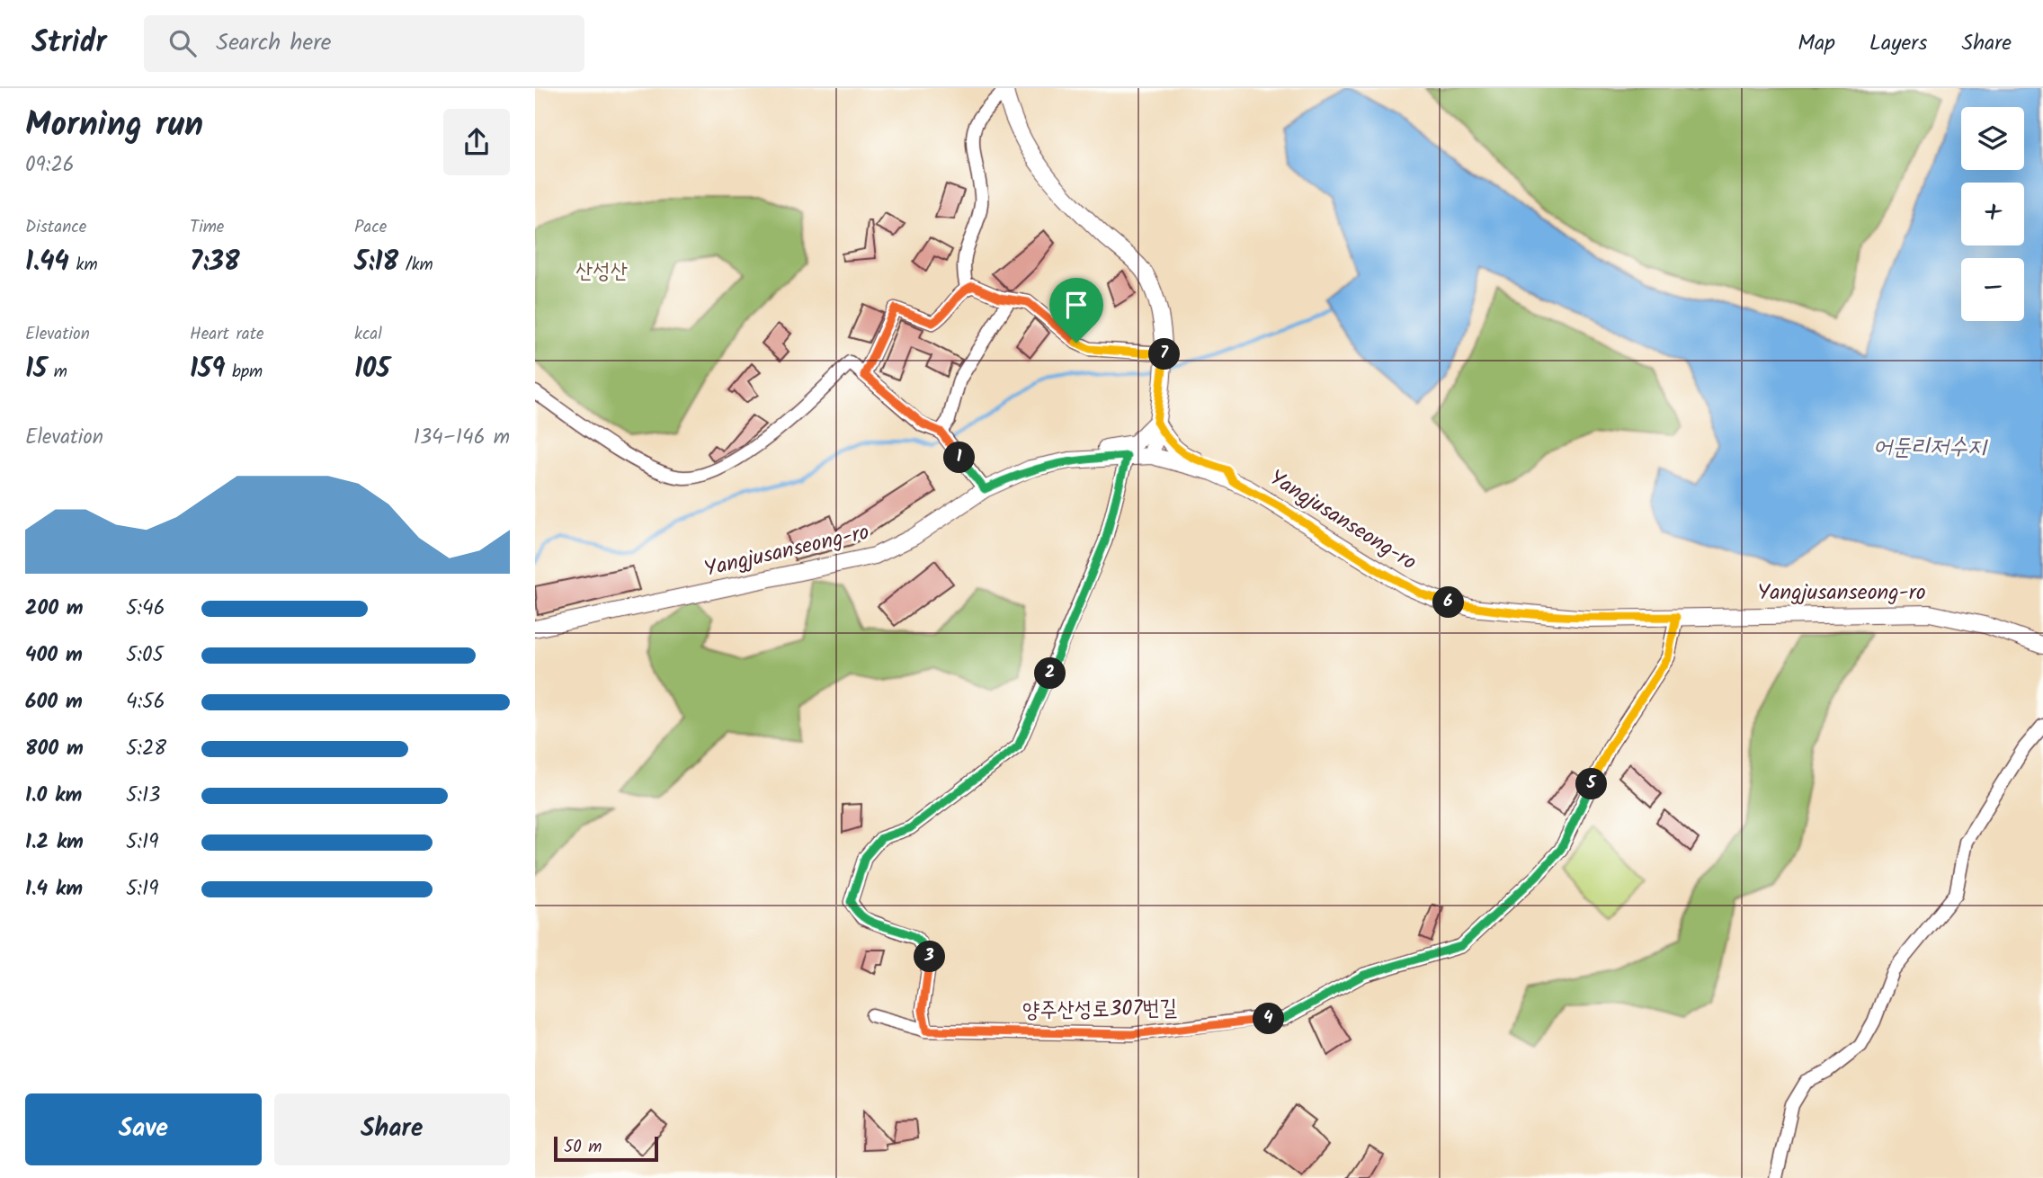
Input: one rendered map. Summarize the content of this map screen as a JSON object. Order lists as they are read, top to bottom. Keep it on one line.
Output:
{"streets":{"street":["Yangjusanseong-ro","양주산성로307번길"]},"crossings":[["Yangjusanseong-ro","양주산성로307번길"]],"water":["어둔리저수지"],"parks":["산성산"],"scale_bar":"50 m","page":{"header":"Stridr","search":"Search here","nav":["Map","Layers","Share"],"heading":["Morning run","09:26"],"map_buttons":["+","−"],"stats":[["Distance","1.44 km"],["Time","7:38"],["Pace","5:18 /km"],["Elevation","15 m"],["Heart rate","159 bpm"],["kcal","105"]],"pins":["7","1","6","2","5","3","4"],"chart":["Elevation","134–146 m"],"list":[{"name":"200 m","note":"5:46"},{"name":"400 m","note":"5:05"},{"name":"600 m","note":"4:56"},{"name":"800 m","note":"5:28"},{"name":"1.0 km","note":"5:13"},{"name":"1.2 km","note":"5:19"},{"name":"1.4 km","note":"5:19"}],"buttons":["Save","Share"],"scale":"50 m"}}
